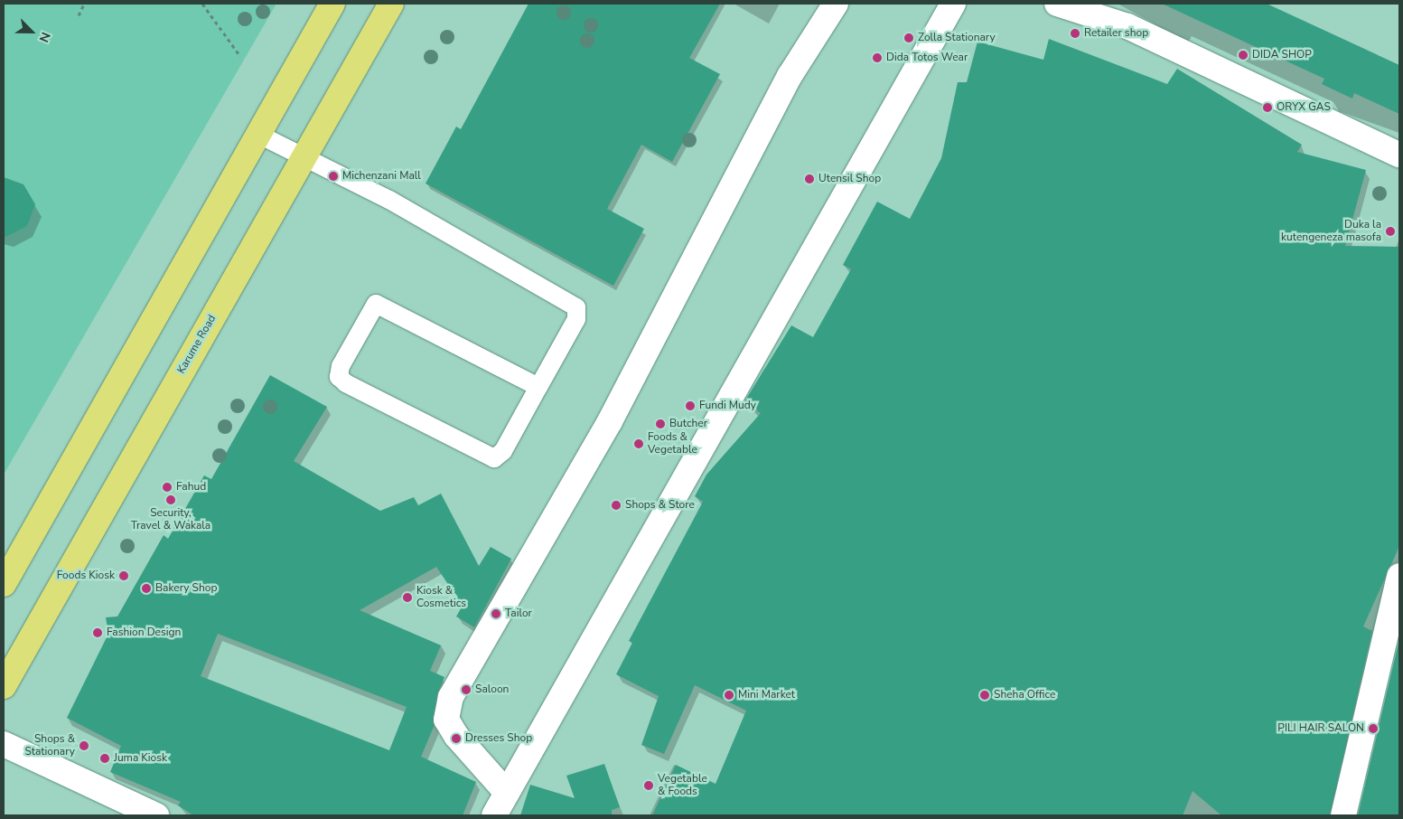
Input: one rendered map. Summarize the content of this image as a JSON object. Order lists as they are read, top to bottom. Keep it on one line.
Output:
{"streets":{"main road":["Karume Road"]},"places":["Retailer shop","Zolla Stationary","DIDA SHOP","Dida Totos Wear","ORYX GAS","Michenzani Mall","Utensil Shop","Duka la kutengeneza masofa","Fundi Mudy","Butcher","Foods & Vegetable","Fahud","Security, Travel & Wakala","Shops & Store","Foods Kiosk","Bakery Shop","Kiosk & Cosmetics","Tailor","Fashion Design","Saloon","Mini Market","Sheha Office","PILI HAIR SALON","Dresses Shop","Shops & Stationary","Juma Kiosk","Vegetable & Foods"],"north":"bottom right"}
